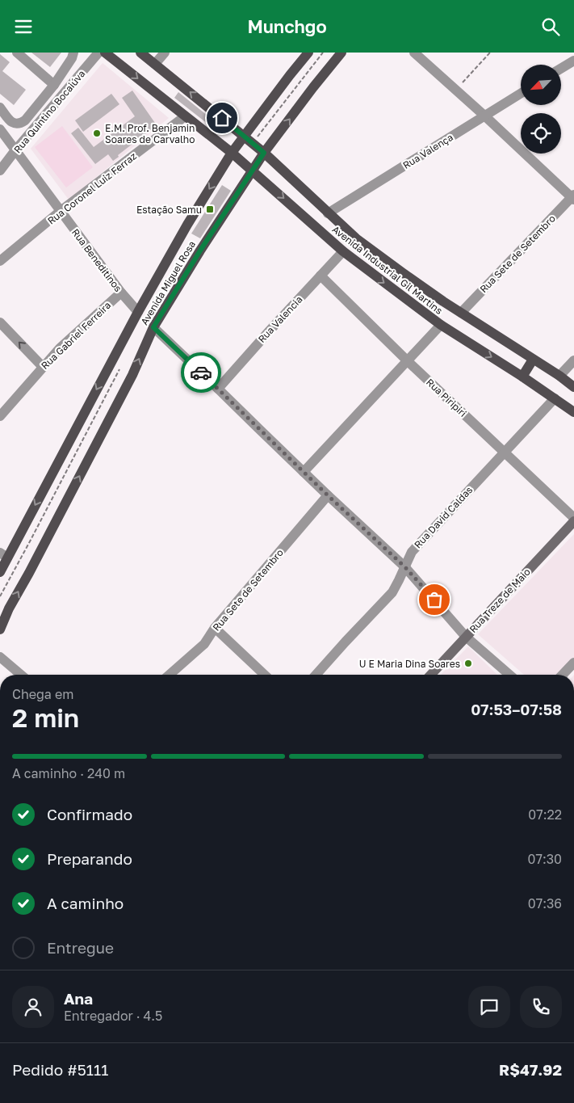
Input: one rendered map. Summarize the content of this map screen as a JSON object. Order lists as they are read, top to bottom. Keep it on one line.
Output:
{"streets":{"main road":["Avenida Industrial Gil Martins","Avenida Miguel Rosa"],"street":["Rua Quintino Bocaiúva","Rua Valença","Rua Coronel Luiz Ferraz","Rua Sete de Setembro","Rua Beneditinos","Rua Valencia","Rua Gabriel Ferreira","Rua Piripiri","Rua David Caldas","Rua Treze de Maio"]},"crossings":[["Rua Quintino Bocaiúva","Rua Beneditinos"],["Rua Valença","Avenida Industrial Gil Martins"],["Rua Coronel Luiz Ferraz","Rua Beneditinos"],["Rua Coronel Luiz Ferraz","Avenida Industrial Gil Martins"],["Rua Sete de Setembro","Avenida Industrial Gil Martins"],["Rua Beneditinos","Avenida Miguel Rosa"],["Rua Beneditinos","Rua Gabriel Ferreira"],["Avenida Industrial Gil Martins","Avenida Miguel Rosa"],["Avenida Industrial Gil Martins","Rua Valencia"],["Avenida Industrial Gil Martins","Rua David Caldas"],["Rua Valencia","Rua Piripiri"],["Rua Piripiri","Rua David Caldas"]],"places":{"other":["E.M. Prof. Benjamin Soares de Carvalho","U E Maria Dina Soares"],"transit":["Estação Samu"]},"north":"bottom left","page":{"header":"Munchgo","heading":["2 min","Chega em","07:53–07:58"],"panel":["Ana","Entregador · 4.5","Pedido #5111","R$47.92"],"bar":"A caminho · 240 m","list":[["Confirmado","07:22"],["Preparando","07:30"],["A caminho","07:36"],"Entregue"]}}
